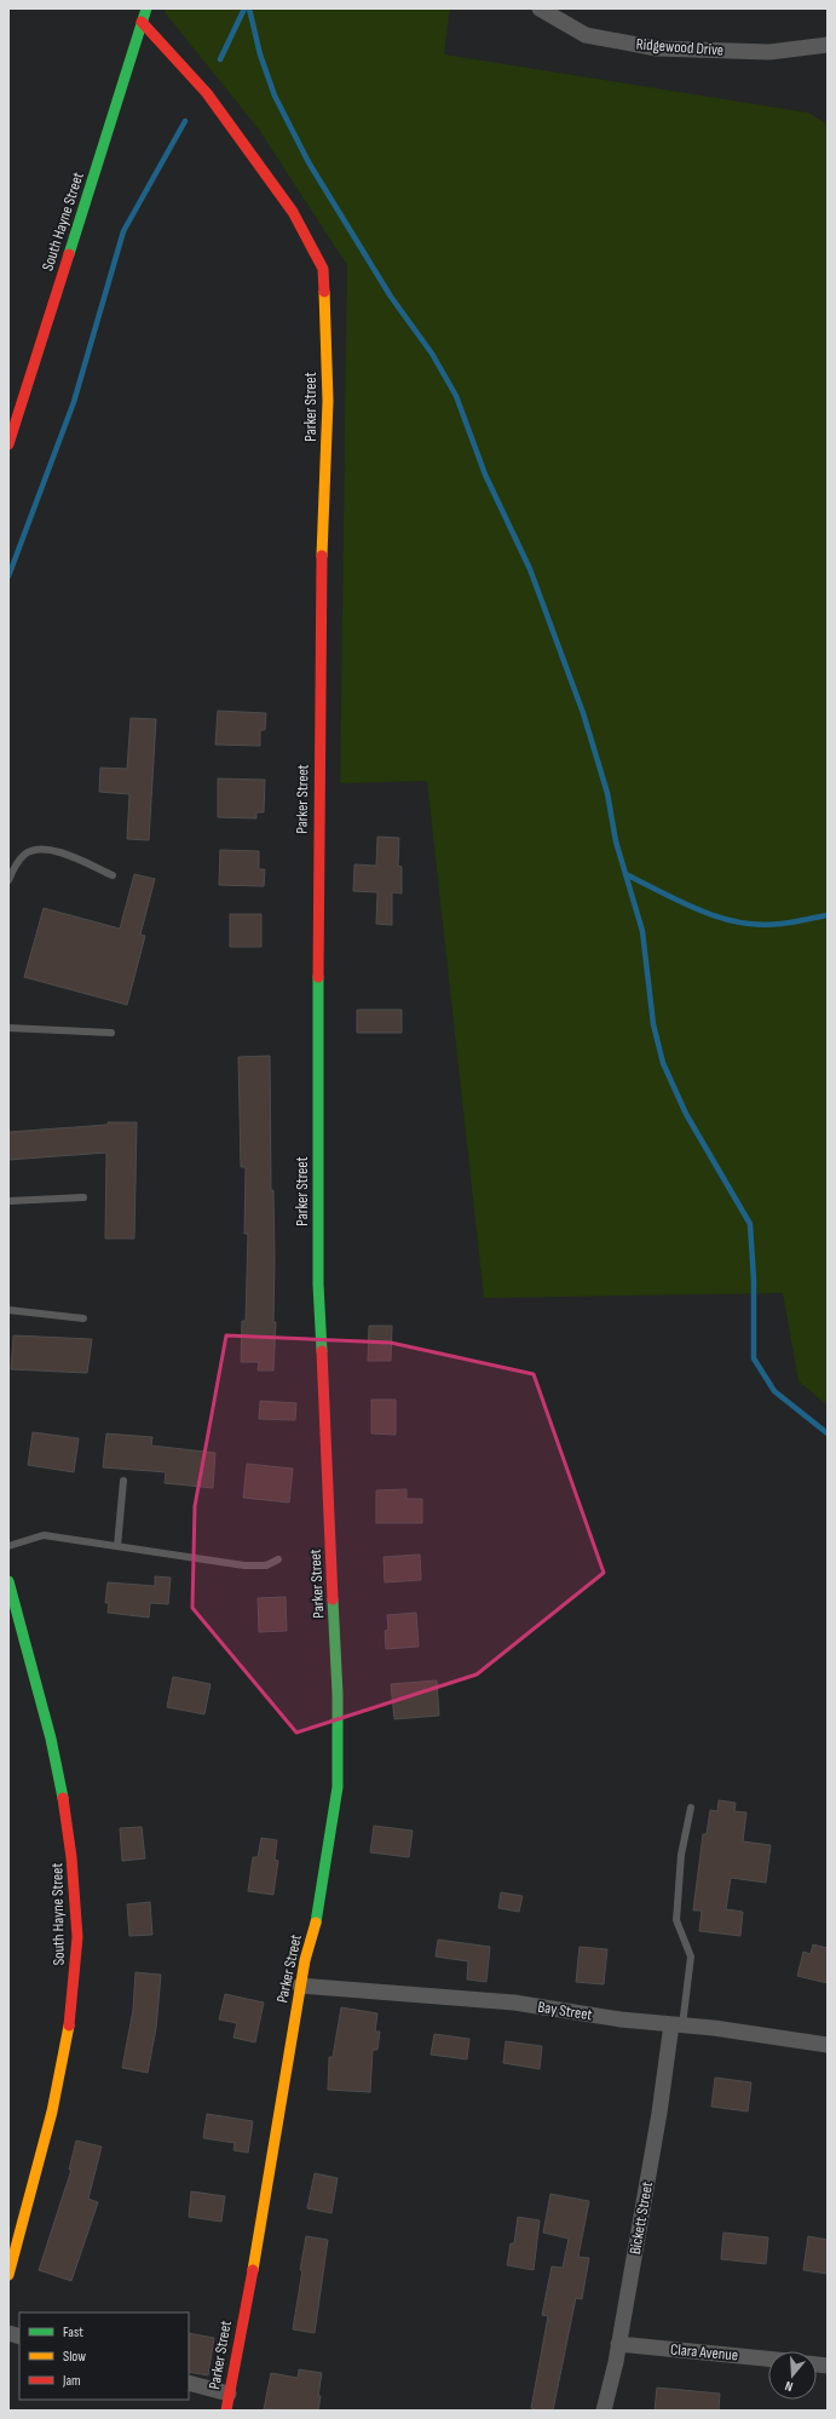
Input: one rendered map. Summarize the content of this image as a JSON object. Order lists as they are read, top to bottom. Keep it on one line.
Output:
{"streets":{"street":["Ridgewood Drive","South Hayne Street","Parker Street","Bay Street","Bickett Street","Clara Avenue"]},"crossings":[["South Hayne Street","Parker Street"],["Parker Street","Bay Street"],["Bay Street","Bickett Street"],["Bickett Street","Clara Avenue"]],"legend":["Fast","Slow","Jam"],"north":"bottom"}
